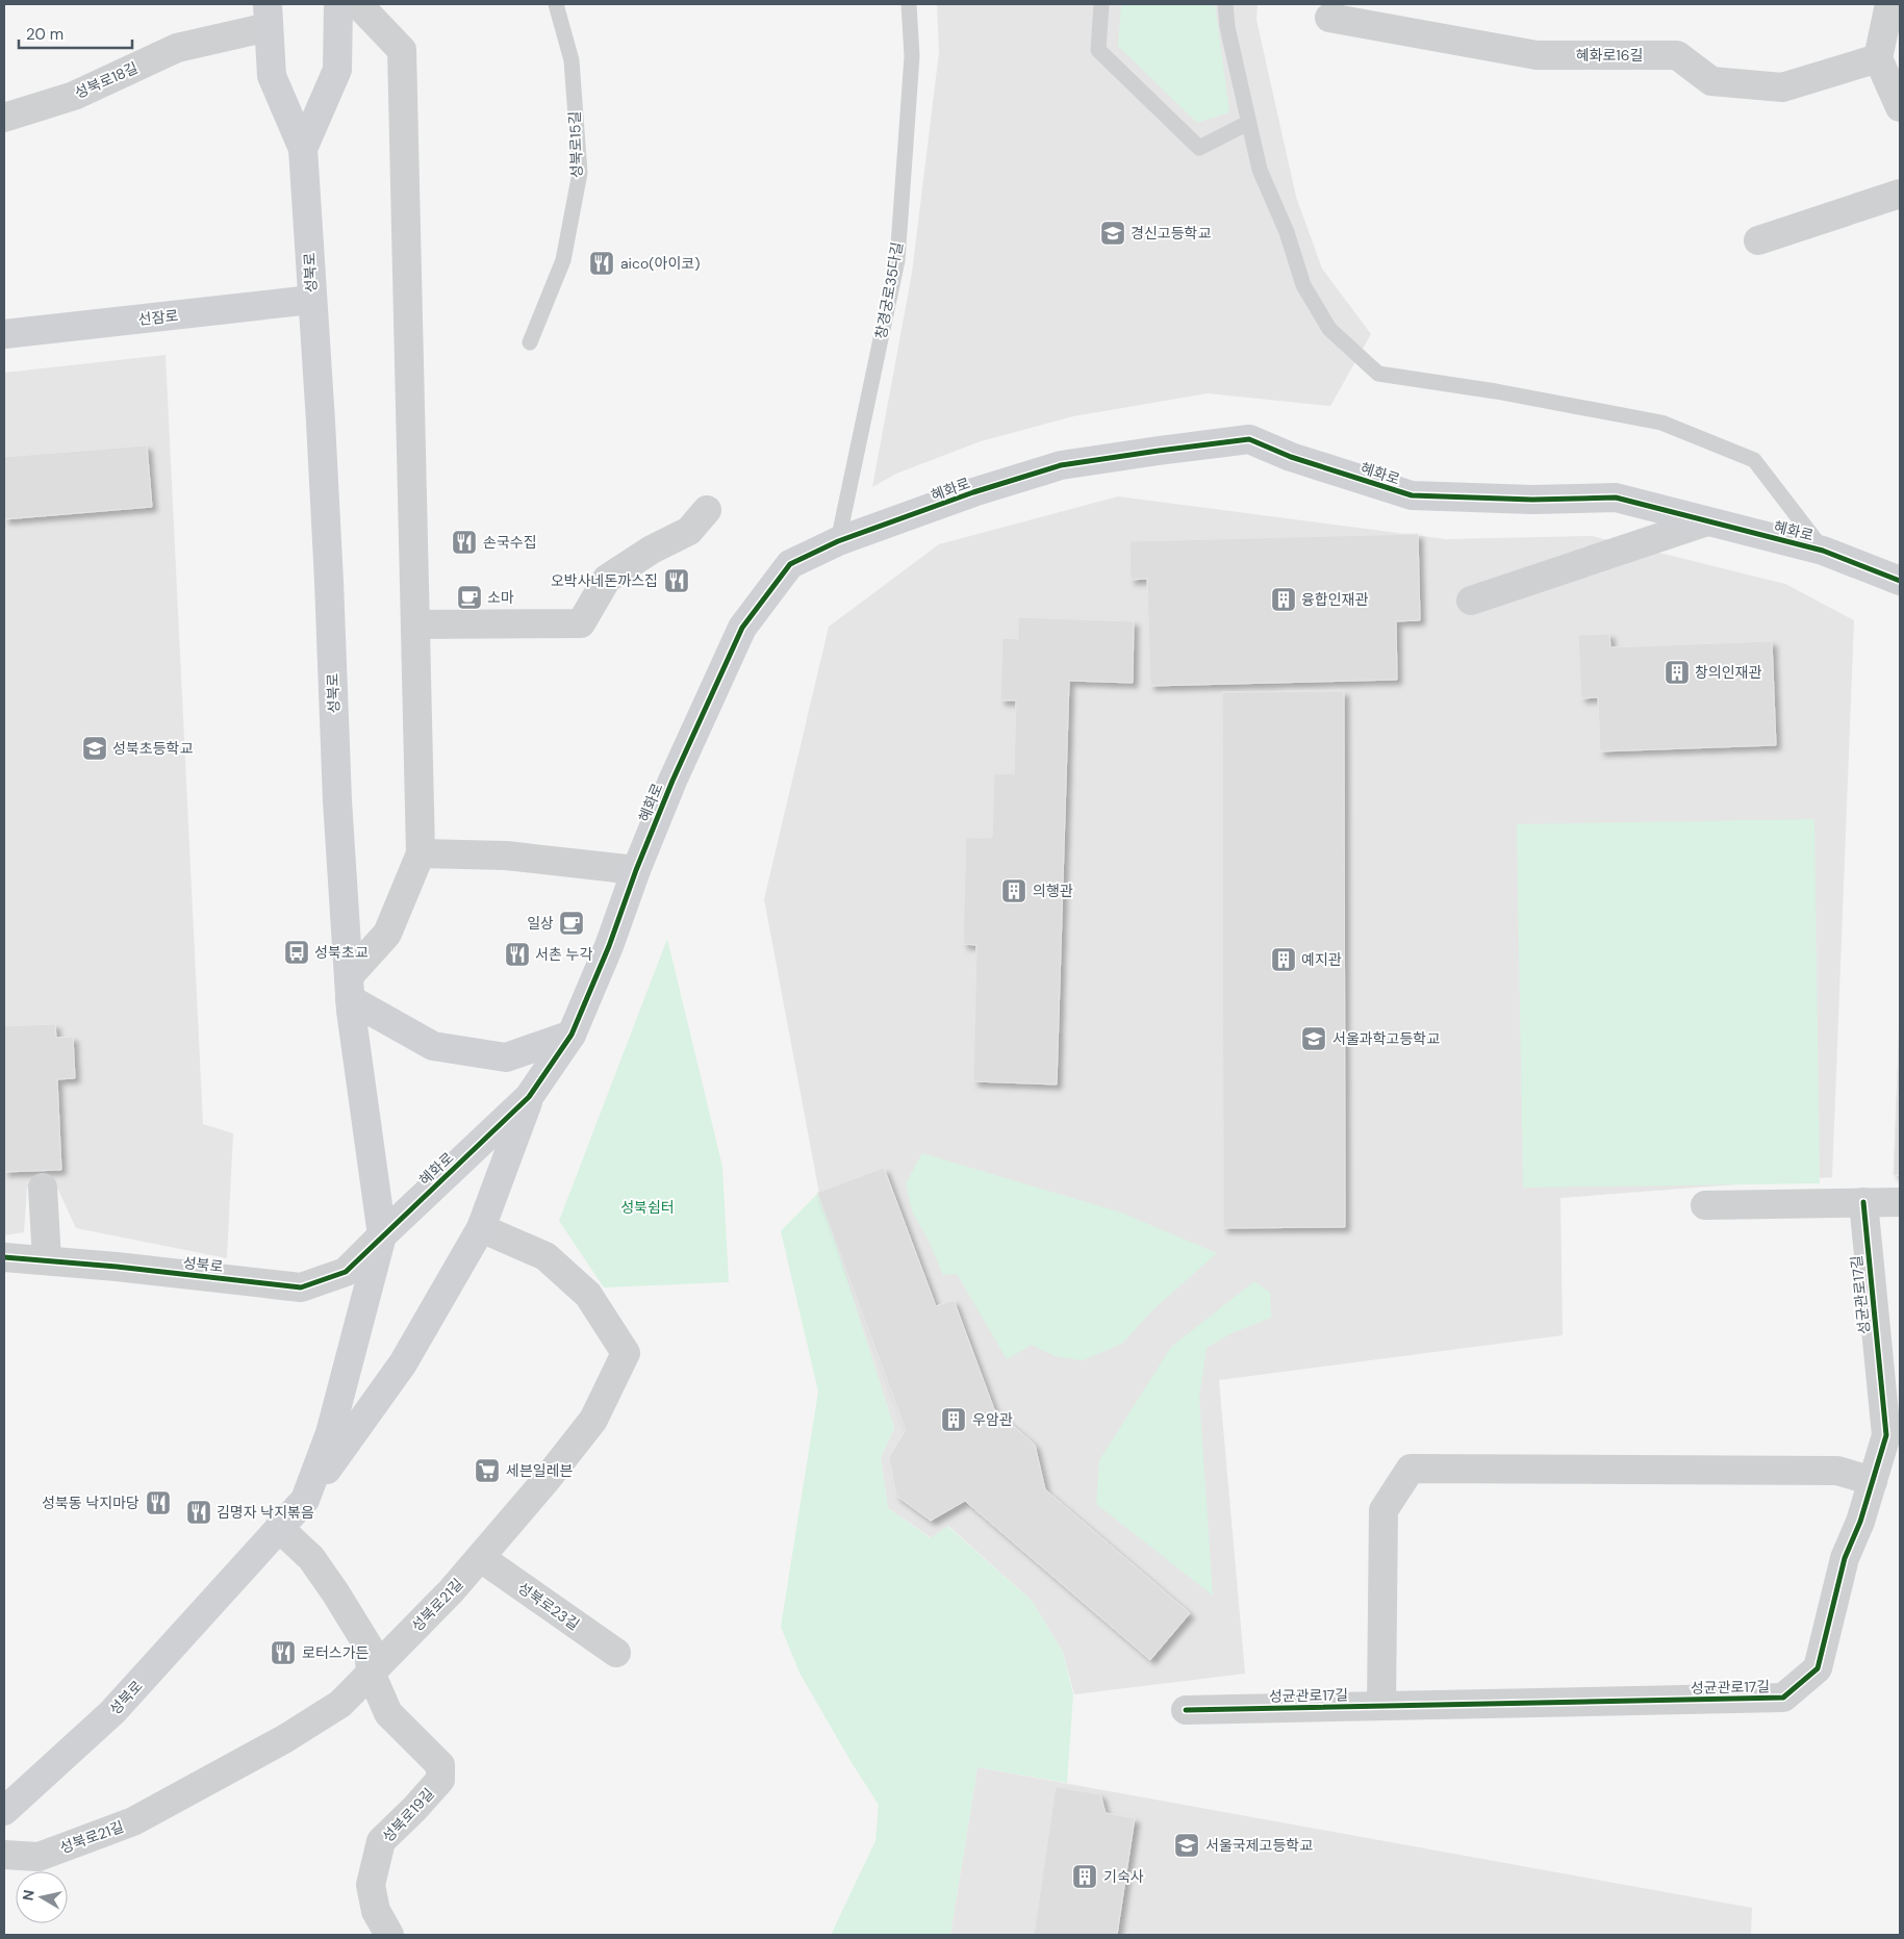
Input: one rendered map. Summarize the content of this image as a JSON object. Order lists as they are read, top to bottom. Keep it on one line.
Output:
{"streets":{"street":["혜화로16길","성북로18길","성북로","선잠로","혜화로","성균관로17길","성북로21길","성북로23길","성북로19길"],"lane":["성북로15길","창경궁로35다길"]},"crossings":[["성북로18길","성북로"],["성북로","선잠로"],["성북로","혜화로"],["성북로","성북로19길"],["창경궁로35다길","혜화로"],["성북로21길","성북로23길"],["성북로21길","성북로19길"]],"parks":["성북쉼터"],"places":{"school or university":["경신고등학교","성북초등학교","서울과학고등학교","서울국제고등학교"],"restaurant":["aico(아이코)","손국수집","오박사네돈까스집","서촌 누각","성북동 낙지마당","김명자 낙지볶음","로터스가든"],"cafe":["소마","일상"],"building":["융합인재관","창의인재관","의행관","예지관","우암관","기숙사"],"bus stop":["성북초교"],"supermarket":["세븐일레븐"]},"scale_bar":"20 m","north":"left"}
